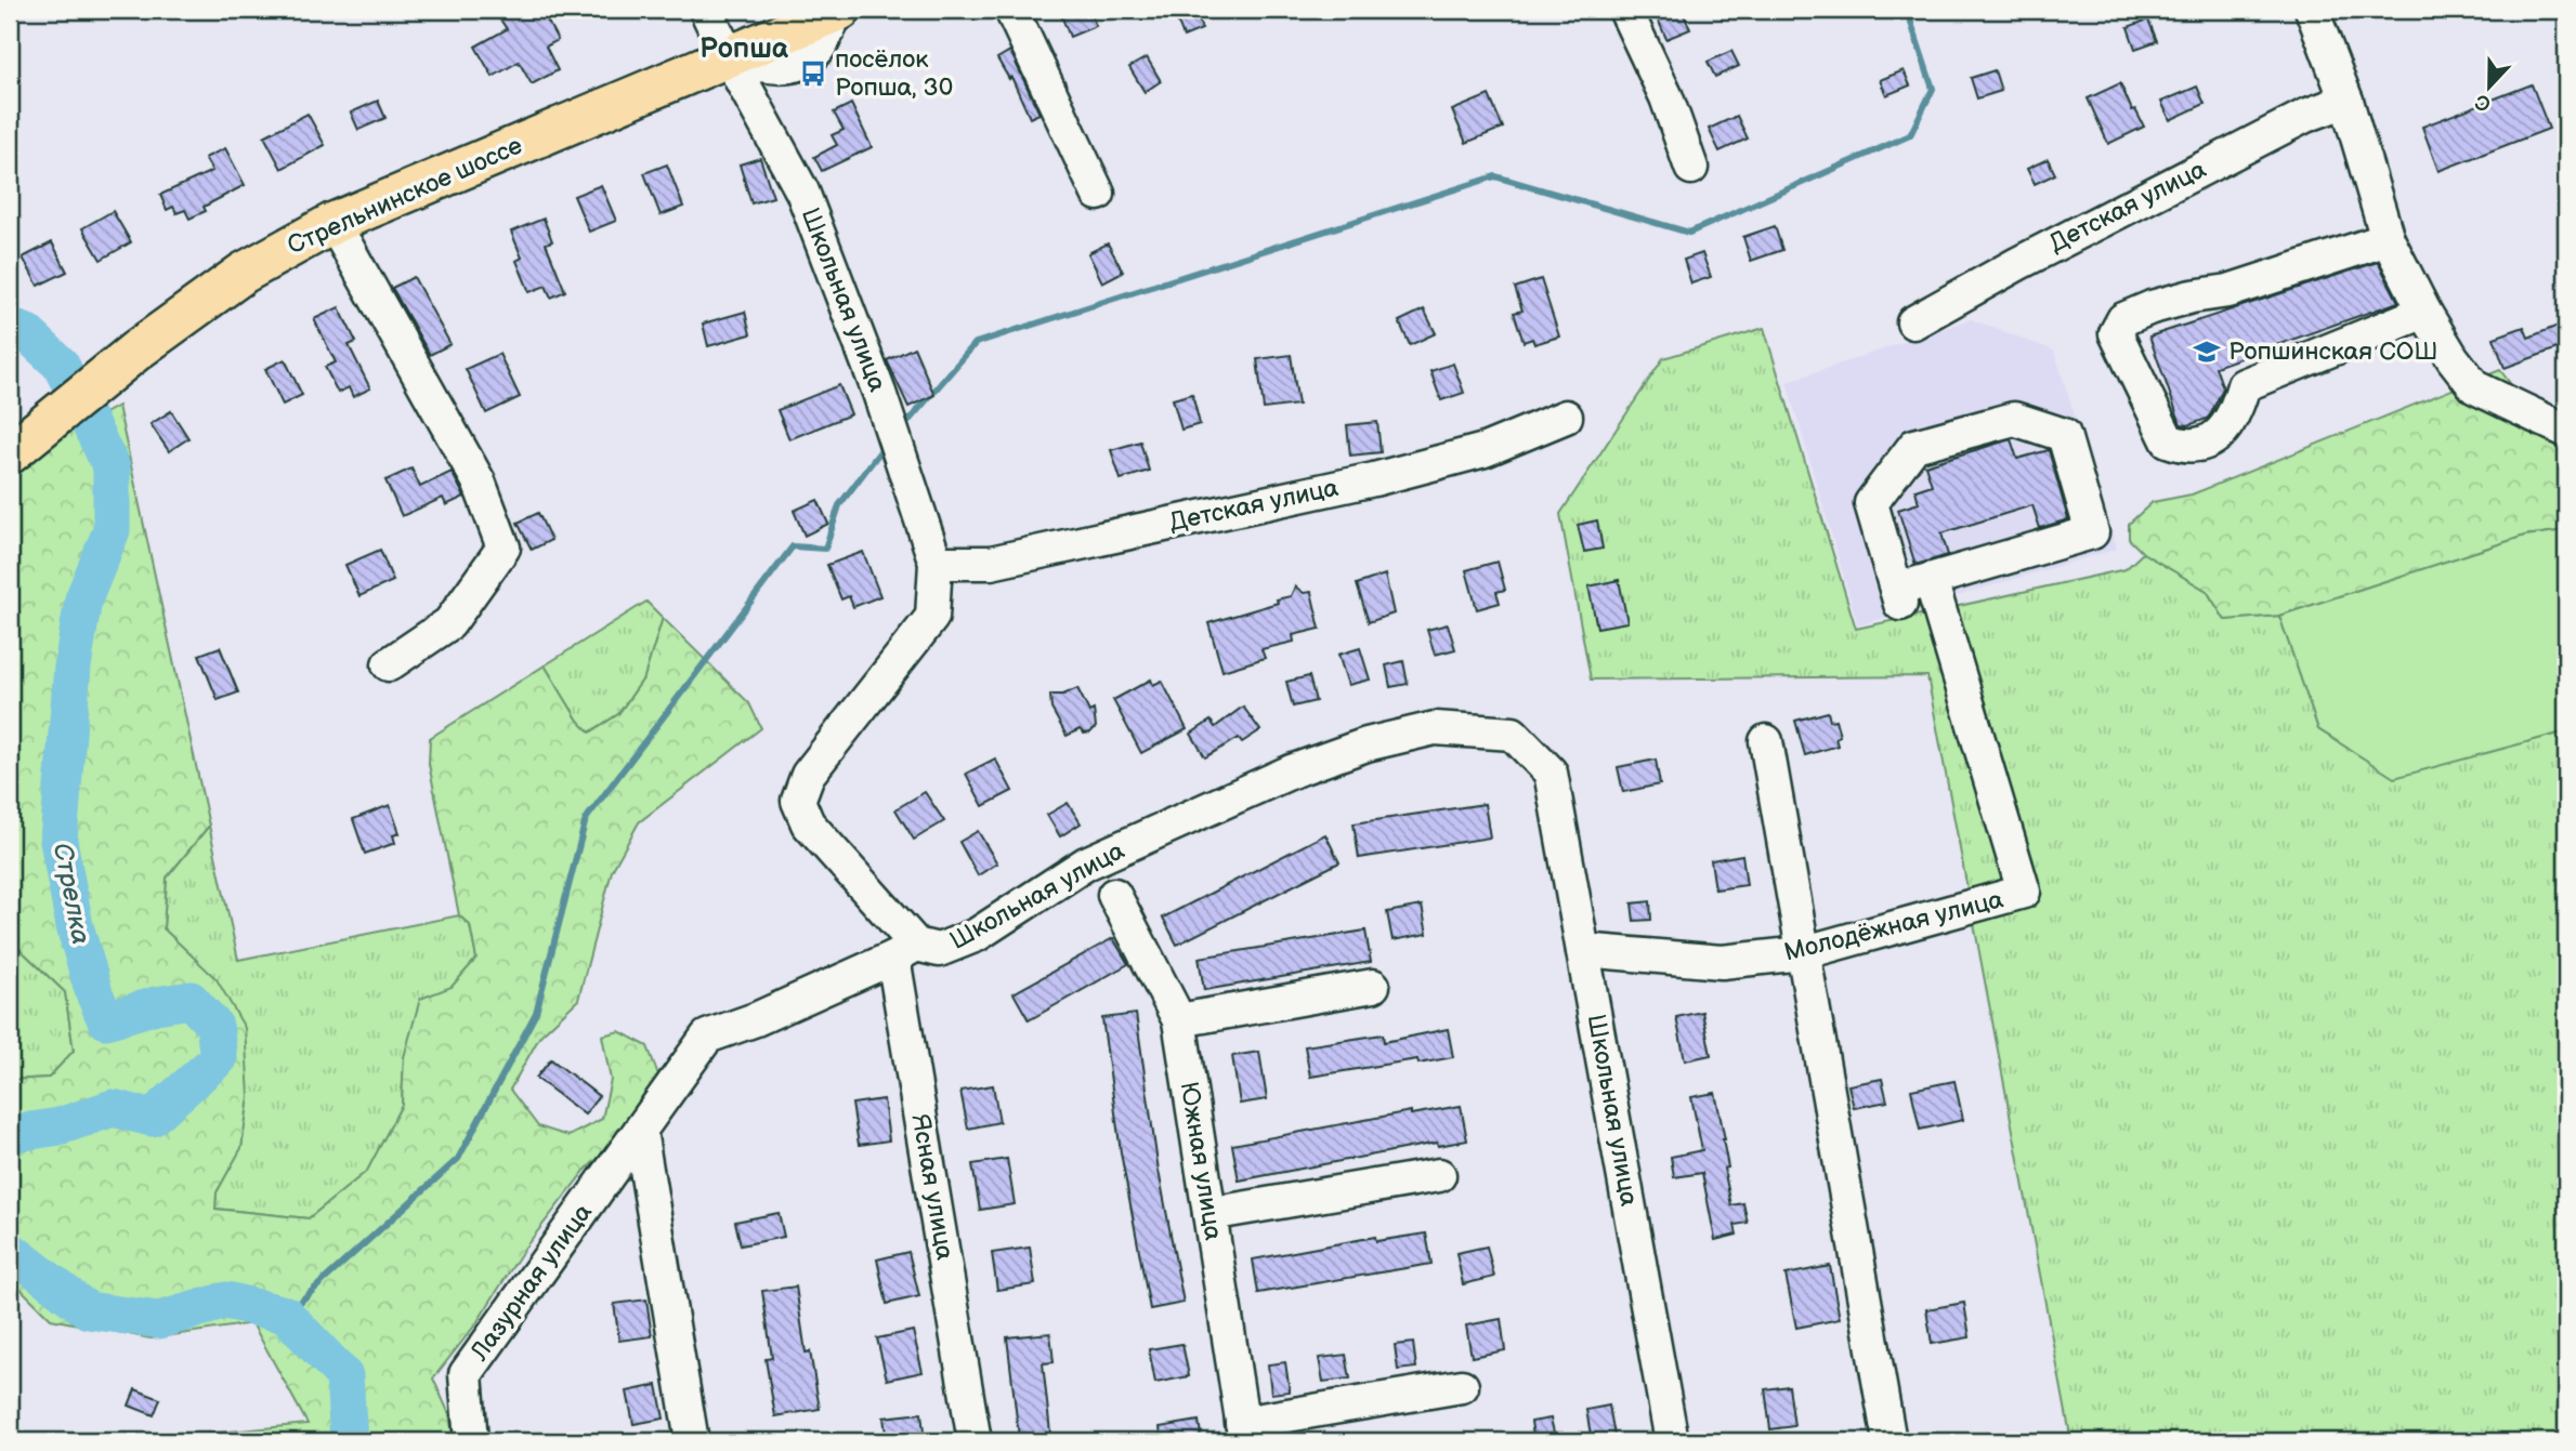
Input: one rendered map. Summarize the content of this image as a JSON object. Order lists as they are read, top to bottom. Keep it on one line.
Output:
{"streets":{"main road":["Стрельнинское шоссе"],"street":["Детская улица","Школьная улица","Молодёжная улица","Южная улица","Ясная улица","Лазурная улица"]},"crossings":[["Стрельнинское шоссе","Школьная улица"],["Детская улица","Школьная улица"],["Школьная улица","Молодёжная улица"],["Школьная улица","Ясная улица"],["Школьная улица","Лазурная улица"],["Ясная улица","Лазурная улица"]],"districts":["Ропша"],"water":["Стрелка"],"places":{"bus stop":["посёлок Ропша, 30"],"school or university":["Ропшинская СОШ"]},"north":"bottom"}
